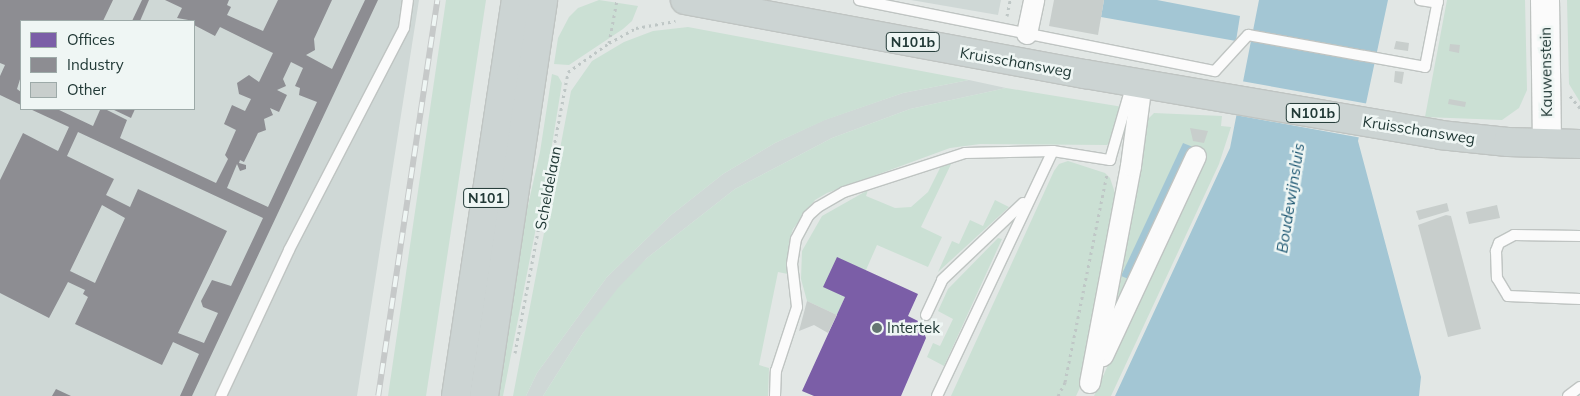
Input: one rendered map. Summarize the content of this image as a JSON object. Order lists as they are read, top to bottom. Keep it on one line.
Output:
{"streets":{"main road":["N101b","Kruisschansweg","Scheldelaan","N101"],"street":["Kauwenstein"]},"crossings":[["Kruisschansweg","Kauwenstein"]],"water":["Boudewijnsluis"],"places":["Intertek"],"legend":["Offices","Industry","Other"]}
